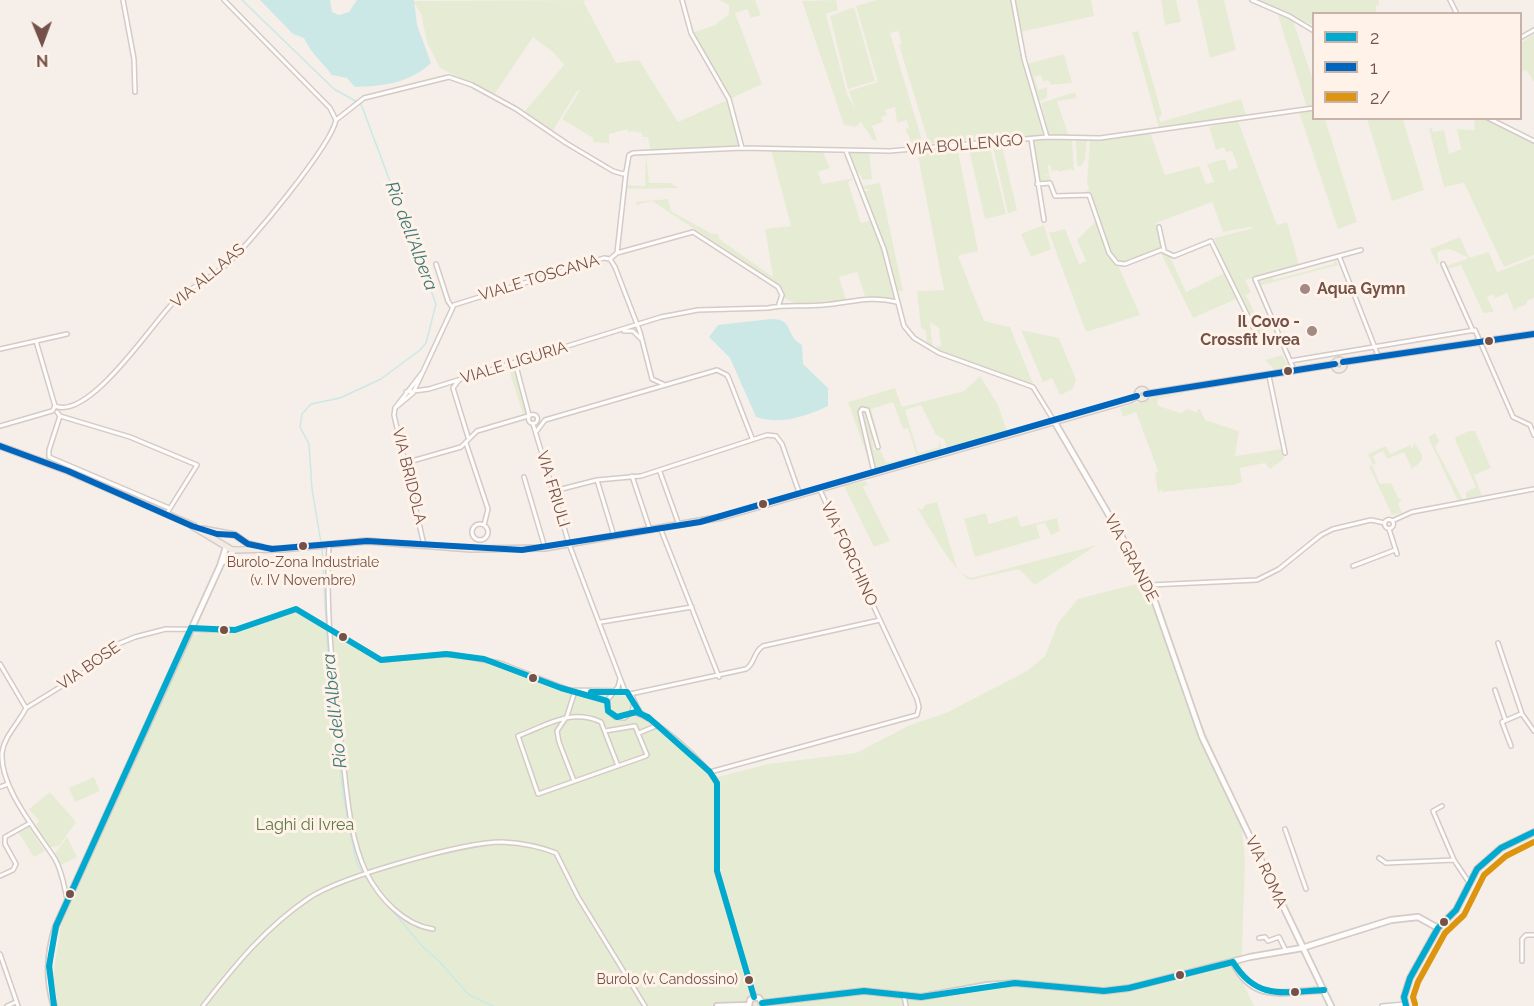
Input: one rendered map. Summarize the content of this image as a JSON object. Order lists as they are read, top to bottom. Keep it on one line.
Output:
{"streets":{"street":["VIA BOLLENGO","VIA ALLAAS","VIALE TOSCANA","VIALE LIGURIA","VIA BRIDOLA","VIA FRIULI","VIA FORCHINO","VIA GRANDE","VIA BOSE","VIA ROMA"]},"crossings":[["VIALE TOSCANA","VIALE LIGURIA"],["VIALE TOSCANA","VIA BRIDOLA"],["VIALE LIGURIA","VIA BRIDOLA"],["VIALE LIGURIA","VIA FRIULI"],["VIA FRIULI","VIA FORCHINO"],["VIA GRANDE","VIA ROMA"]],"water":["Rio dell'Albera"],"parks":["Laghi di Ivrea"],"places":["Aqua Gymn","Il Covo - Crossfit Ivrea","Burolo-Zona Industriale (v. IV Novembre)","Burolo (v. Candossino)"],"lines":["transit line 1","transit line 2","transit line 2/"],"legend":["2","1","2/"],"north":"bottom"}
